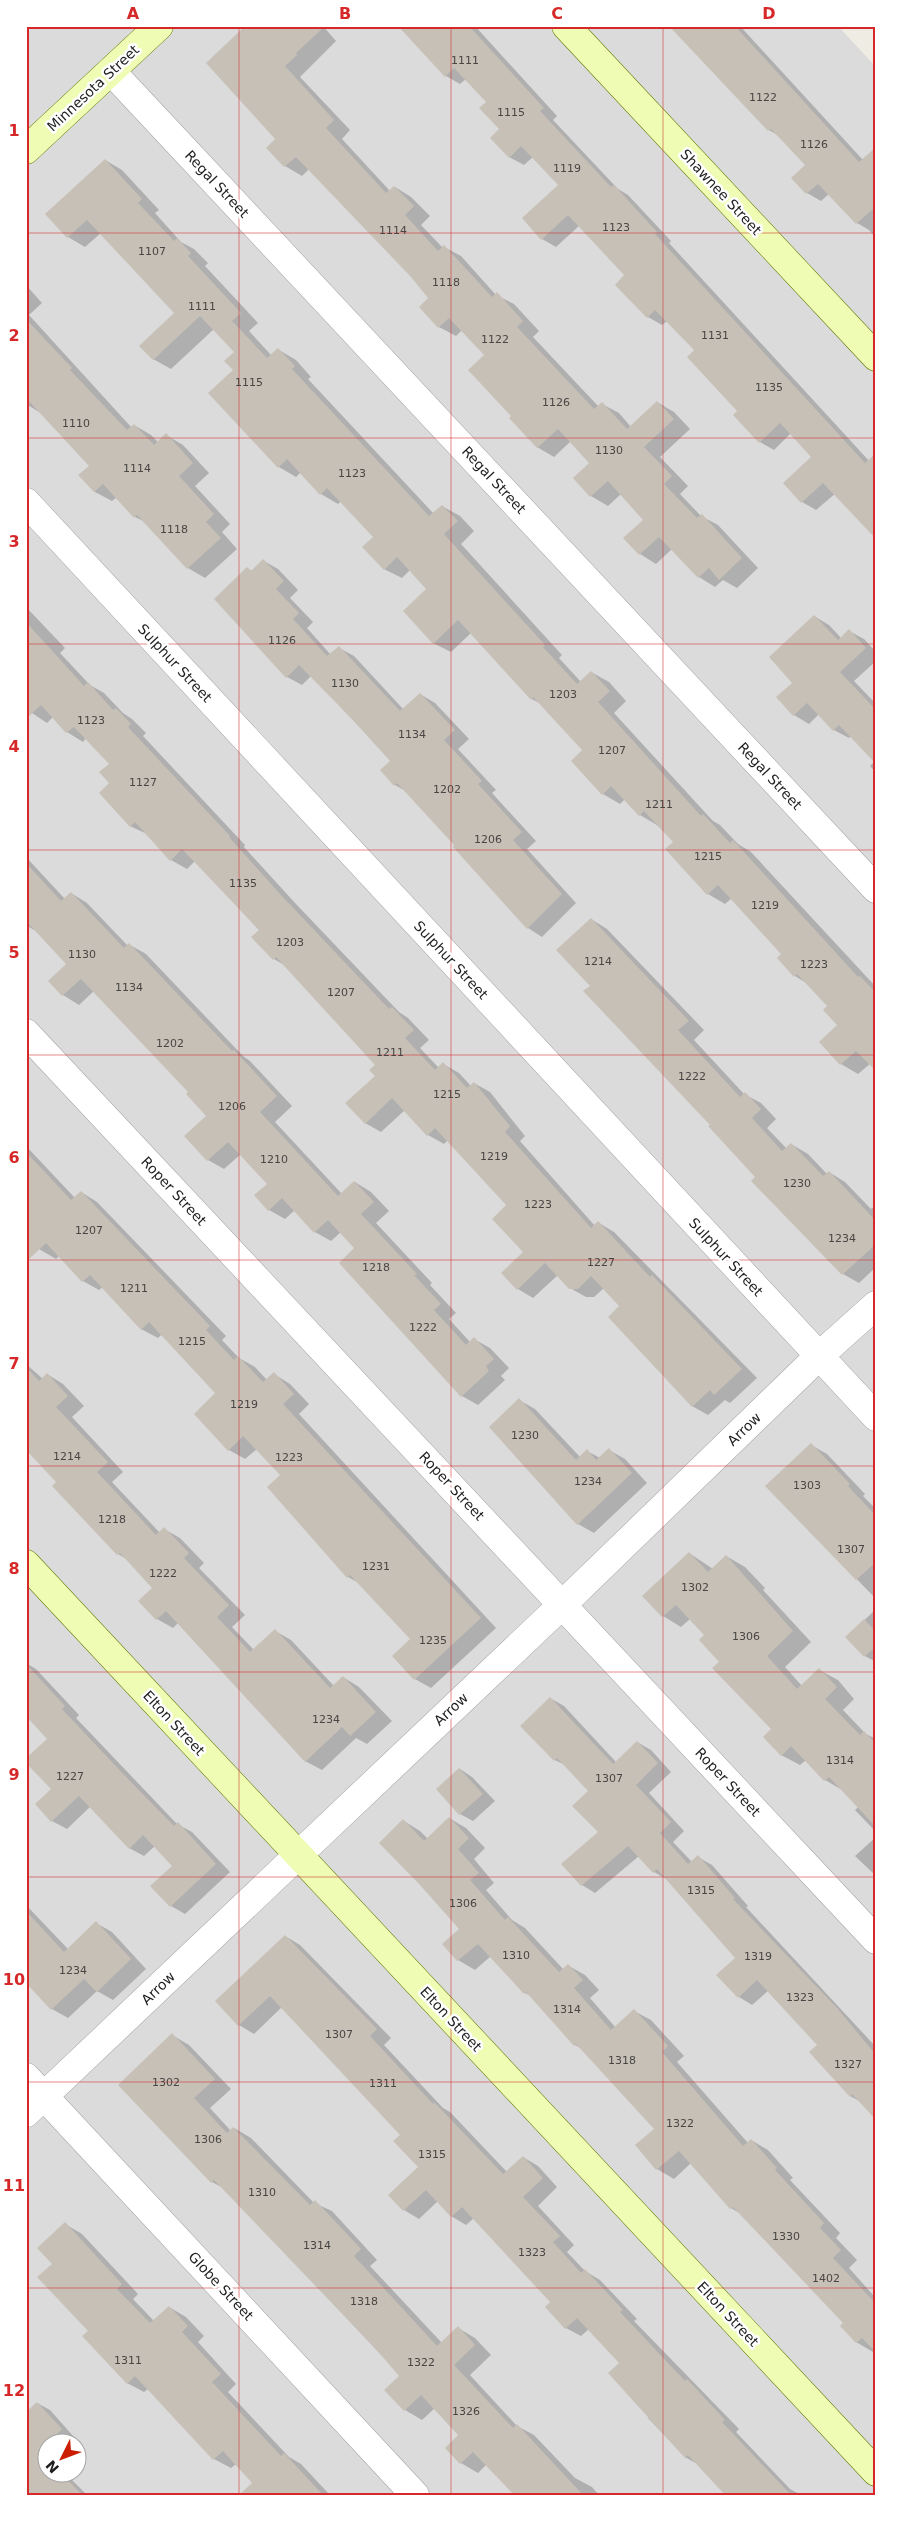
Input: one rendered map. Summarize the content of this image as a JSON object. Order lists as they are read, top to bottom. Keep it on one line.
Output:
{"streets":{"street":["Minnesota Street","Regal Street","Shawnee Street","Sulphur Street","Roper Street","Arrow","Elton Street","Globe Street"]},"crossings":[["Minnesota Street","Regal Street"],["Sulphur Street","Arrow"],["Roper Street","Arrow"],["Arrow","Elton Street"],["Arrow","Globe Street"]],"house_numbers":["1111","1122","1115","1126","1119","1123","1114","1107","1118","1111","1131","1122","1115","1135","1126","1110","1130","1114","1123","1118","1126","1130","1203","1123","1134","1207","1127","1202","1211","1206","1215","1135","1219","1203","1130","1214","1223","1134","1207","1202","1211","1222","1215","1206","1219","1210","1230","1223","1207","1234","1227","1218","1211","1222","1215","1219","1230","1214","1223","1234","1303","1218","1307","1231","1222","1302","1306","1235","1234","1314","1227","1307","1315","1306","1310","1319","1234","1323","1314","1307","1318","1327","1302","1311","1322","1306","1315","1310","1330","1314","1323","1402","1318","1311","1322","1326"],"north":"bottom left","grid":{"columns":["A","B","C","D"],"rows":["1","2","3","4","5","6","7","8","9","10","11","12"]}}
